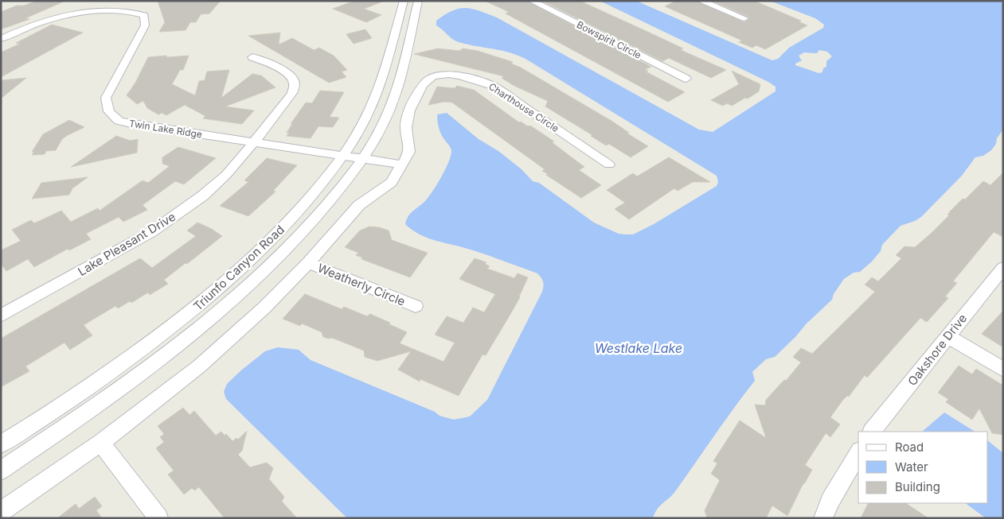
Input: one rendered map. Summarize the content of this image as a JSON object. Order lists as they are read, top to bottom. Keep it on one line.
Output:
{"streets":{"street":["Bowspirit Circle","Charthouse Circle","Twin Lake Ridge","Lake Pleasant Drive","Triunfo Canyon Road","Weatherly Circle","Oakshore Drive"]},"crossings":[["Twin Lake Ridge","Lake Pleasant Drive"],["Twin Lake Ridge","Triunfo Canyon Road"]],"water":["Westlake Lake"],"legend":["Road","Water","Building"]}
